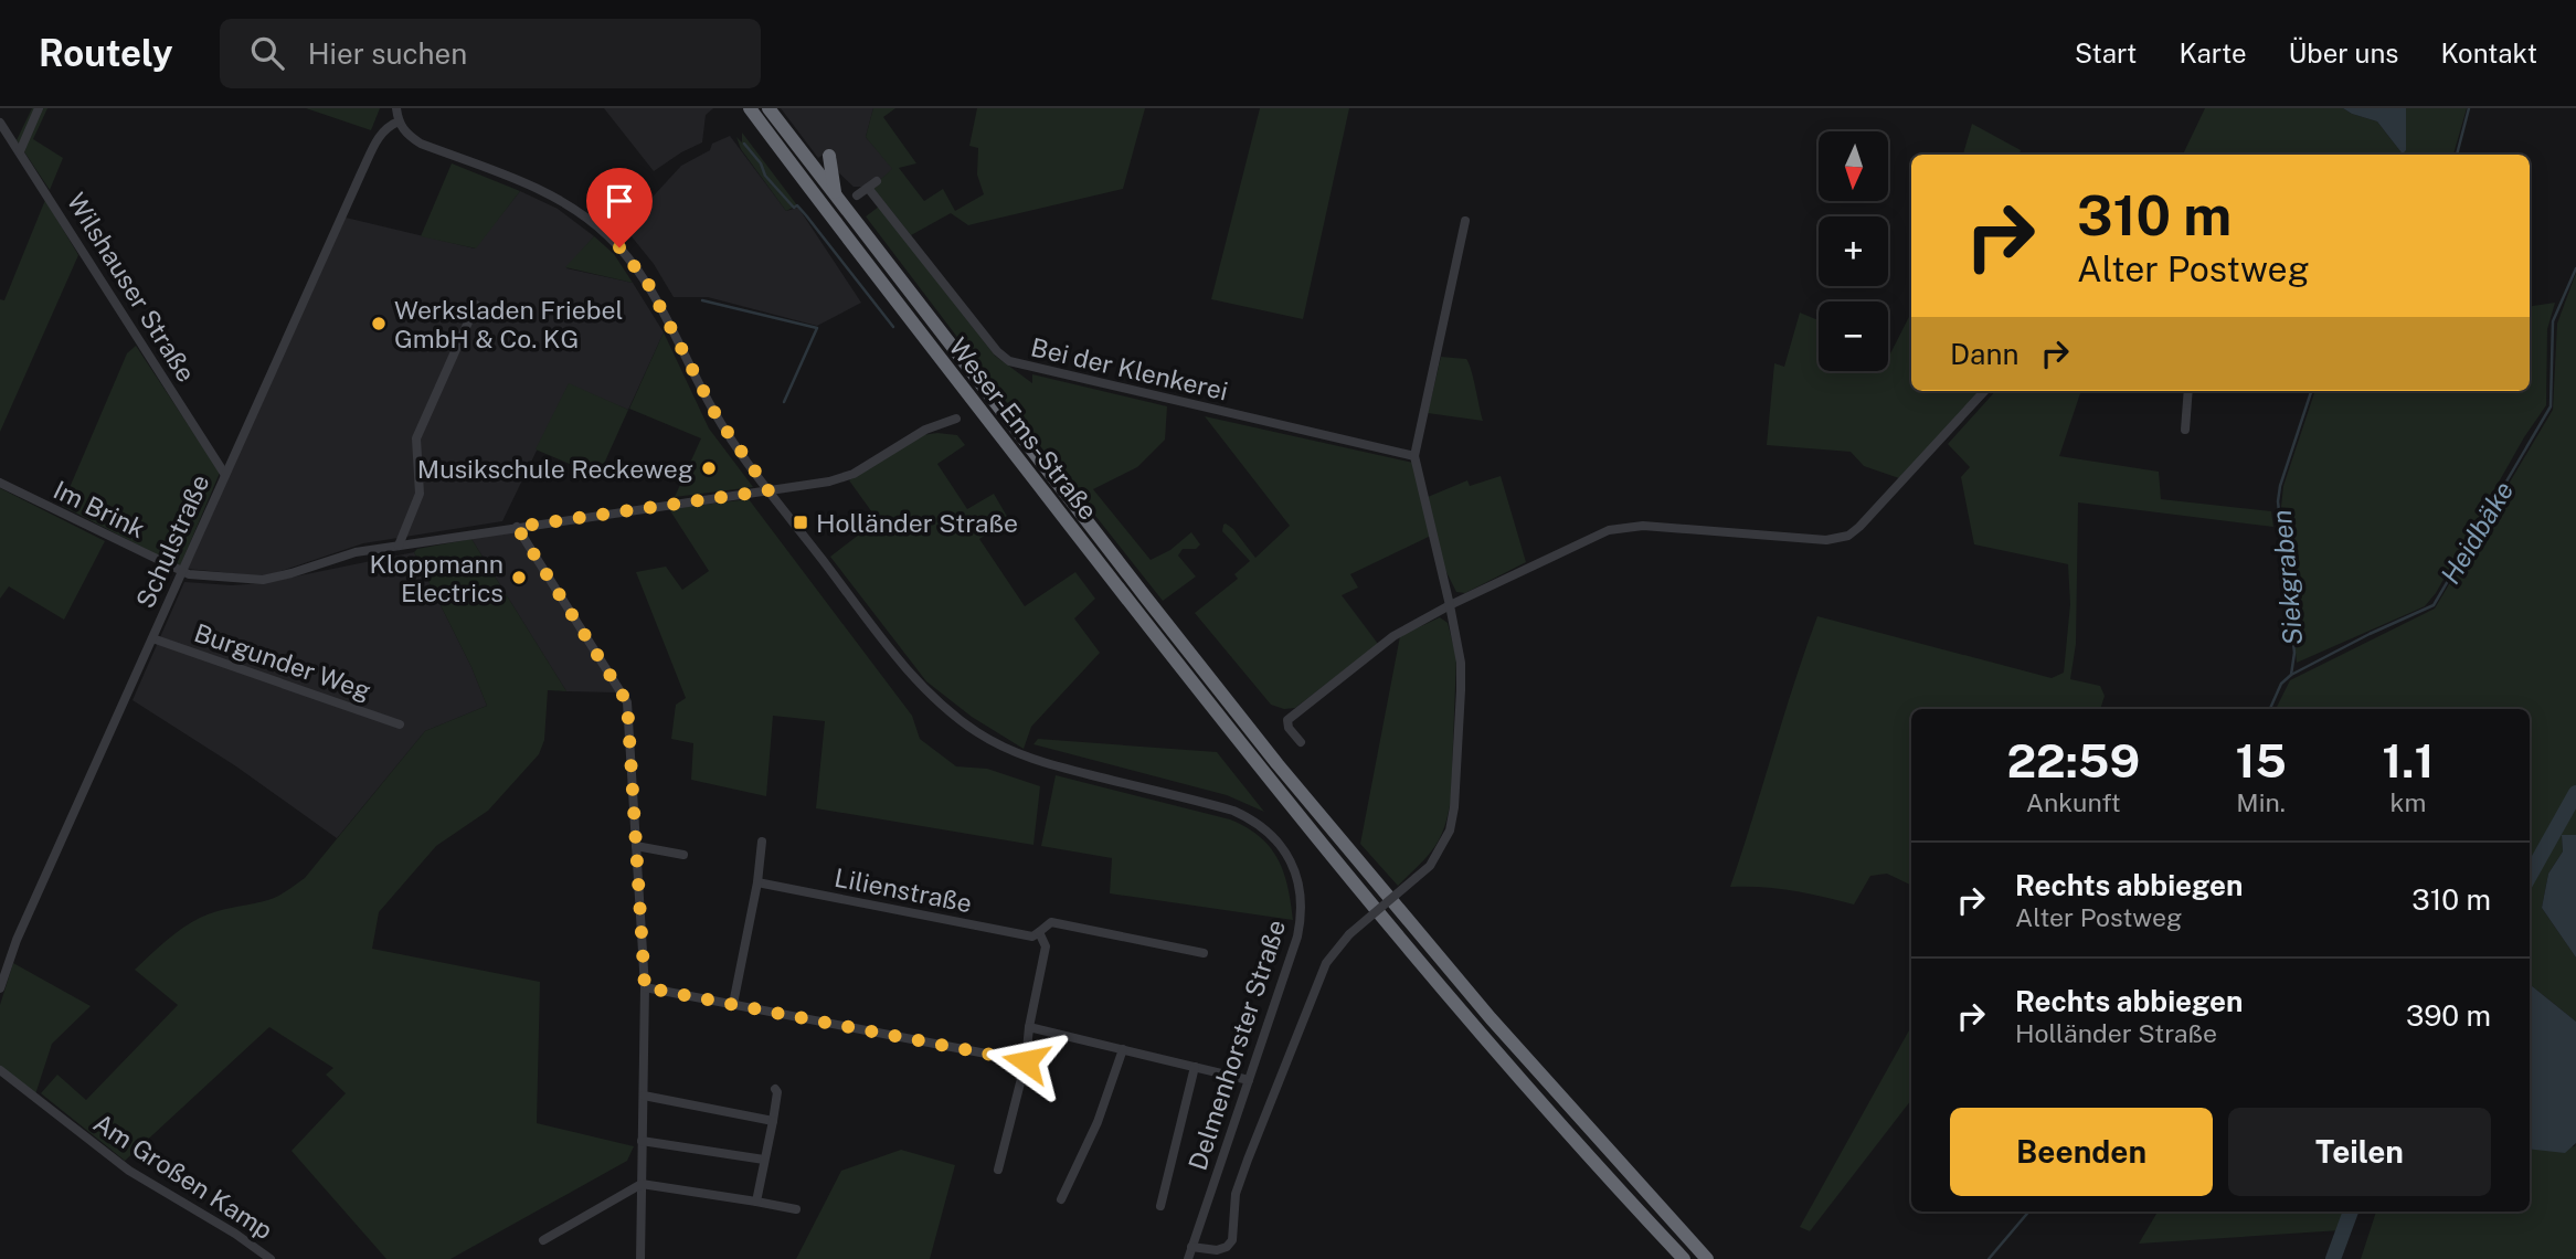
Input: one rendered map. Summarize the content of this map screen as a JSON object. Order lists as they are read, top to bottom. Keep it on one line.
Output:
{"streets":{"highway":["Weser-Ems-Straße"],"street":["Wilshauser Straße","Bei der Klenkerei","Im Brink","Schulstraße","Burgunder Weg","Lilienstraße","Delmenhorster Straße","Am Großen Kamp"]},"crossings":[["Wilshauser Straße","Schulstraße"],["Im Brink","Schulstraße"],["Schulstraße","Burgunder Weg"],["Schulstraße","Delmenhorster Straße"]],"water":["Heidbäke","Siekgraben"],"places":{"other":["Werksladen Friebel GmbH & Co. KG","Musikschule Reckeweg","Kloppmann Electrics"],"transit":["Holländer Straße"]},"north":"bottom","page":{"header":"Routely","search":"Hier suchen","nav":["Start","Karte","Über uns","Kontakt"],"map_buttons":["+","−"],"turn":["310 m","Alter Postweg"],"then":"Dann","eta":["22:59","Ankunft","15","Min.","1.1","km"],"list":[{"name":"Rechts abbiegen","note":"Alter Postweg","value":"310 m"},{"name":"Rechts abbiegen","note":"Holländer Straße","value":"390 m"}],"buttons":["Beenden","Teilen"]}}
